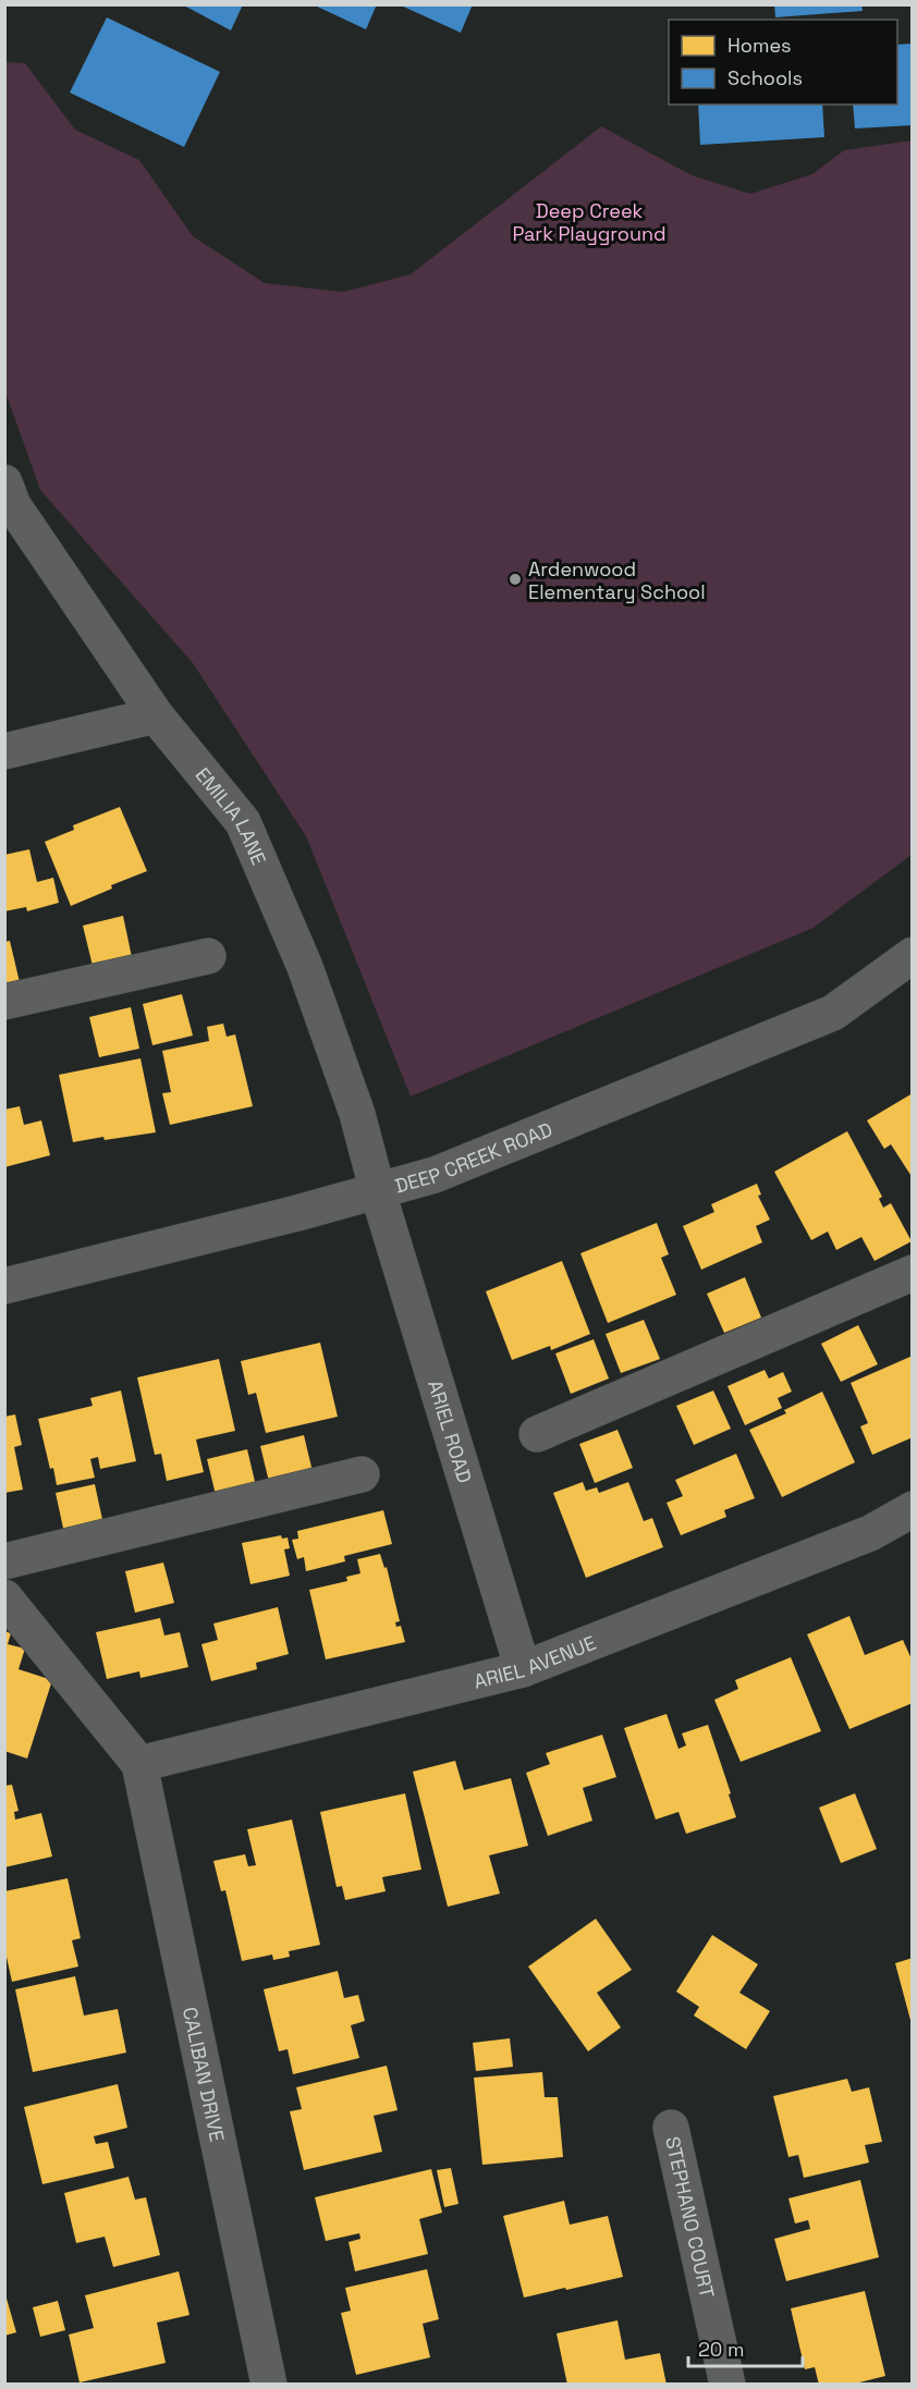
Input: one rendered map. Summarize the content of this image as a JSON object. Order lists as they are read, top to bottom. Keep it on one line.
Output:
{"streets":{"street":["EMILIA LANE","DEEP CREEK ROAD","ARIEL ROAD","ARIEL AVENUE","CALIBAN DRIVE","STEPHANO COURT"]},"crossings":[["EMILIA LANE","DEEP CREEK ROAD"],["EMILIA LANE","ARIEL ROAD"],["DEEP CREEK ROAD","ARIEL ROAD"],["ARIEL ROAD","ARIEL AVENUE"],["ARIEL AVENUE","CALIBAN DRIVE"]],"parks":["Deep Creek Park Playground"],"places":["Ardenwood Elementary School"],"legend":["Homes","Schools"],"scale_bar":"20 m"}
